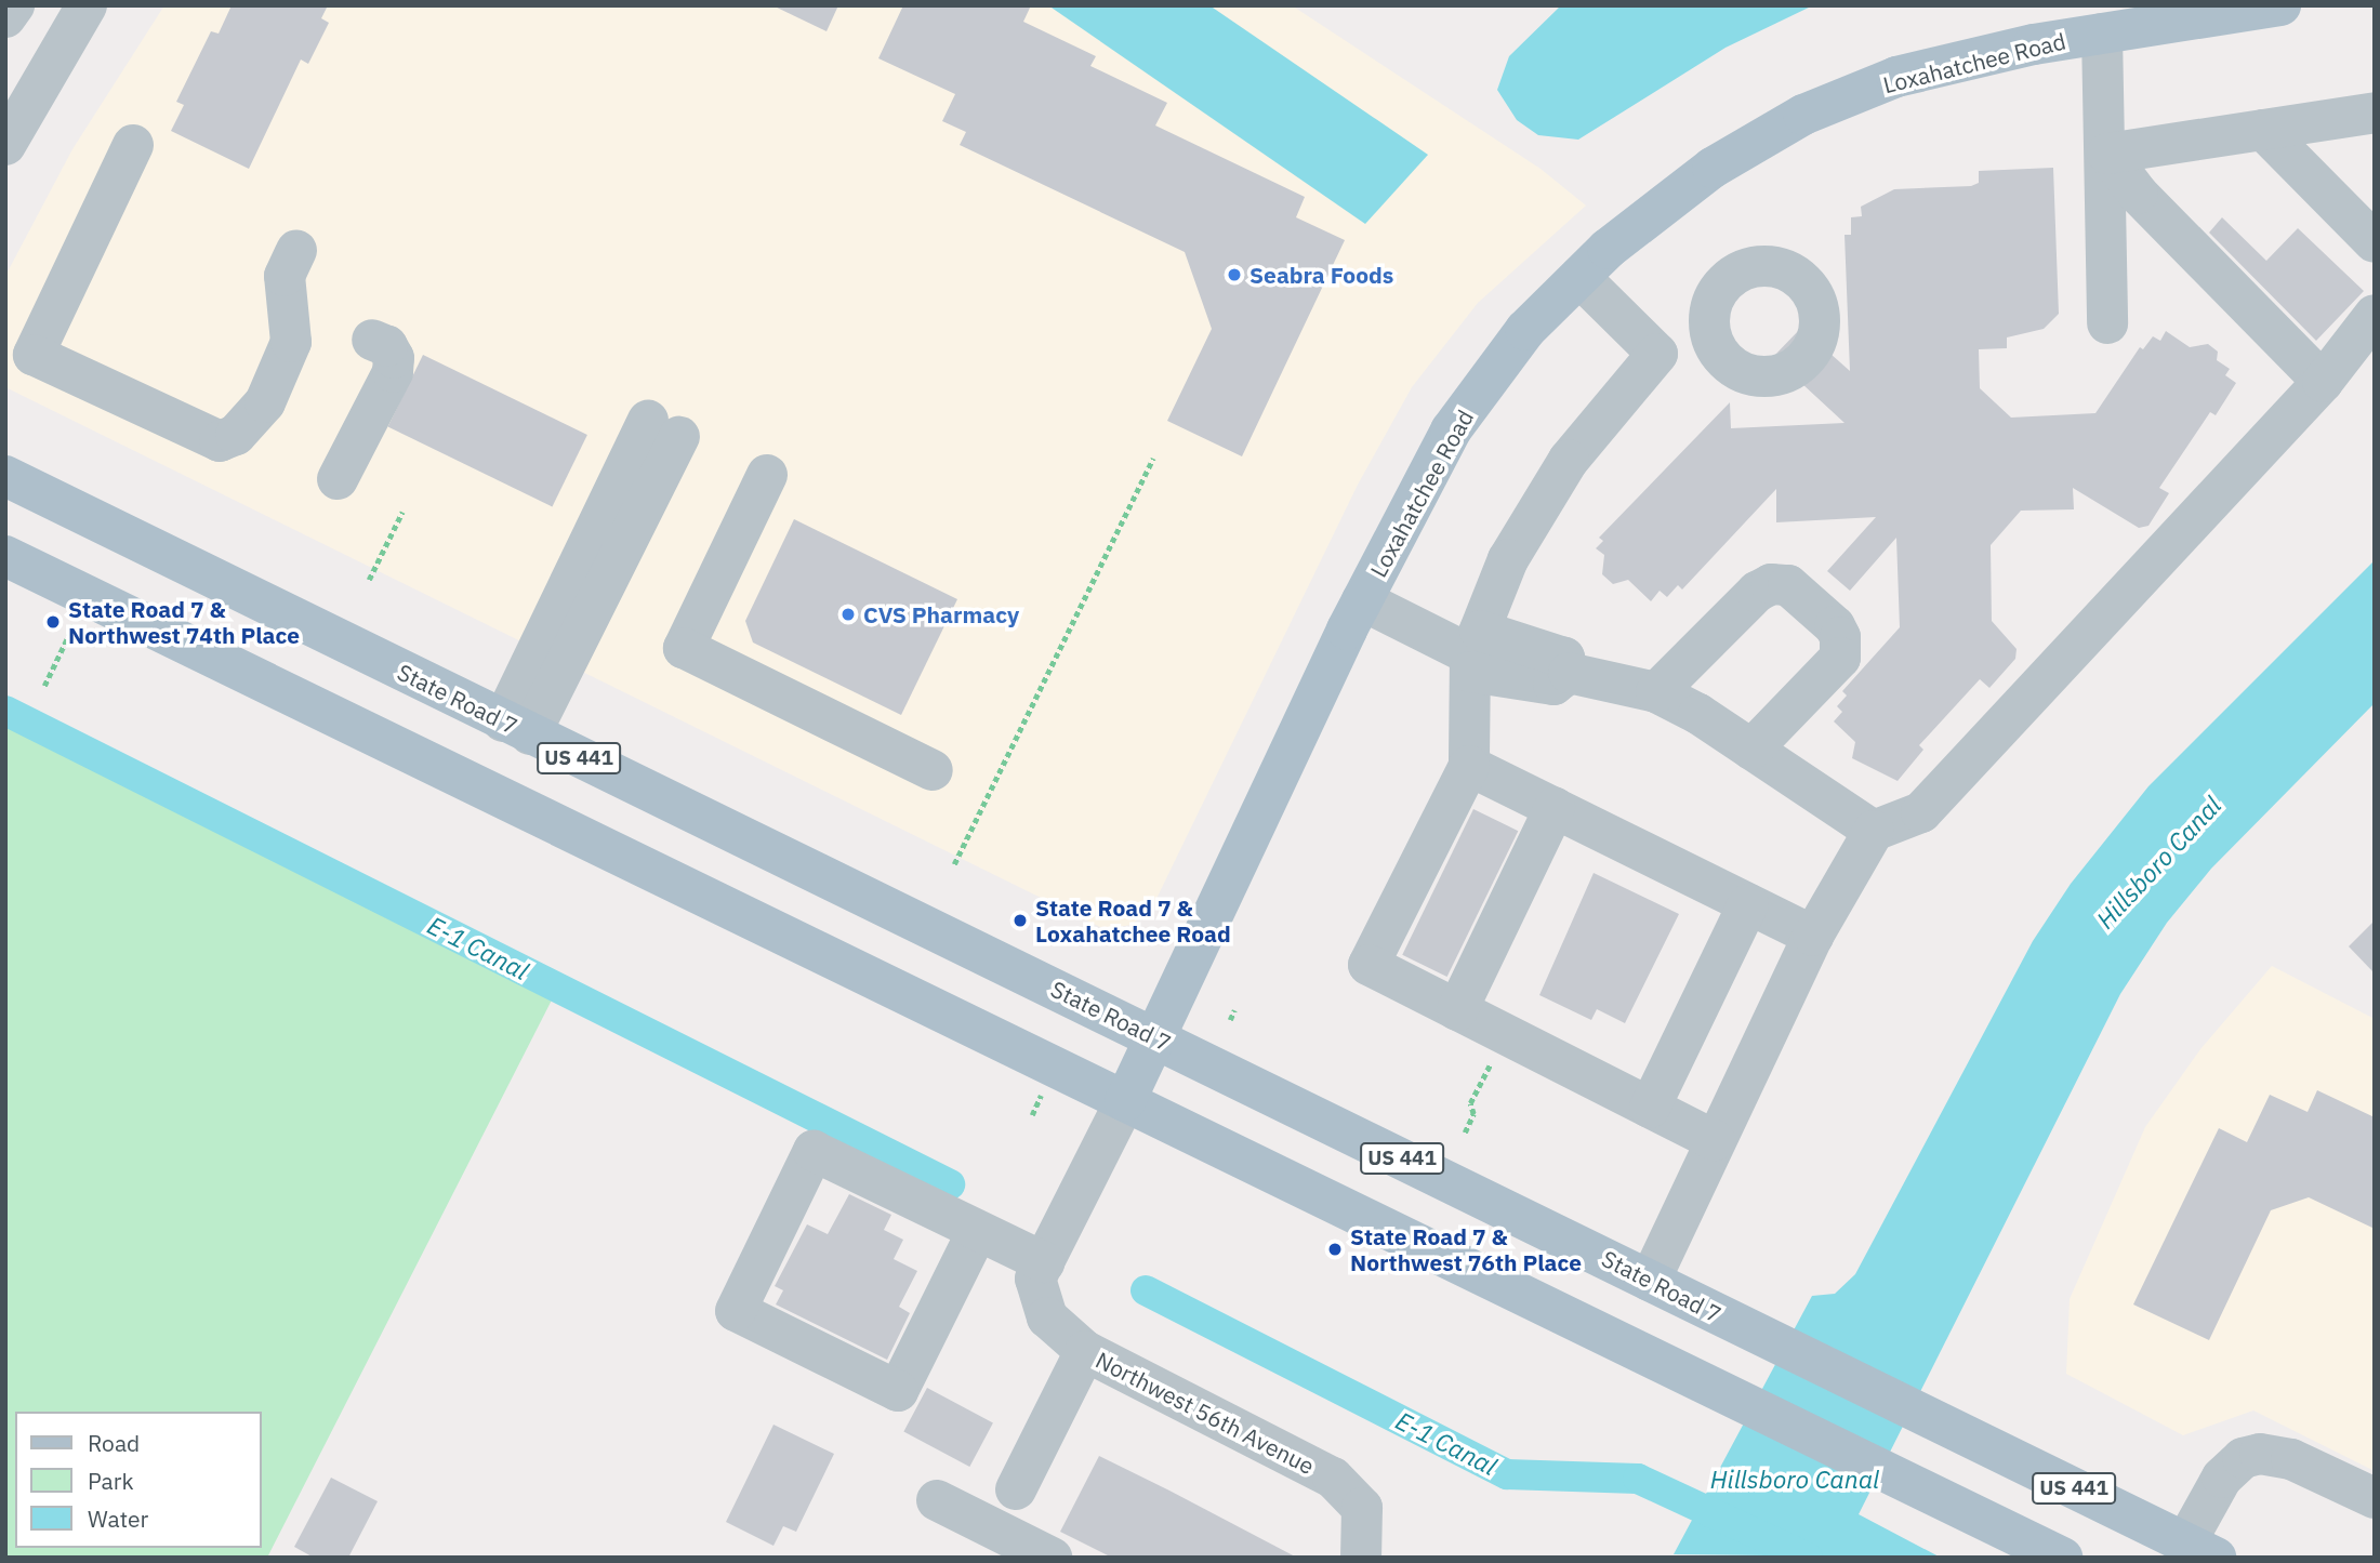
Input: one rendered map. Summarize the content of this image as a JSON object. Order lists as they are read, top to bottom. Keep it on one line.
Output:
{"streets":{"main road":["Loxahatchee Road","State Road 7","US 441"],"street":["Northwest 56th Avenue"]},"crossings":[["Loxahatchee Road","State Road 7"],["Loxahatchee Road","US 441"]],"water":["Hillsboro Canal","E-1 Canal"],"places":["Seabra Foods","CVS Pharmacy","State Road 7 & Northwest 74th Place","State Road 7 & Loxahatchee Road","State Road 7 & Northwest 76th Place"],"legend":["Road","Park","Water"]}
